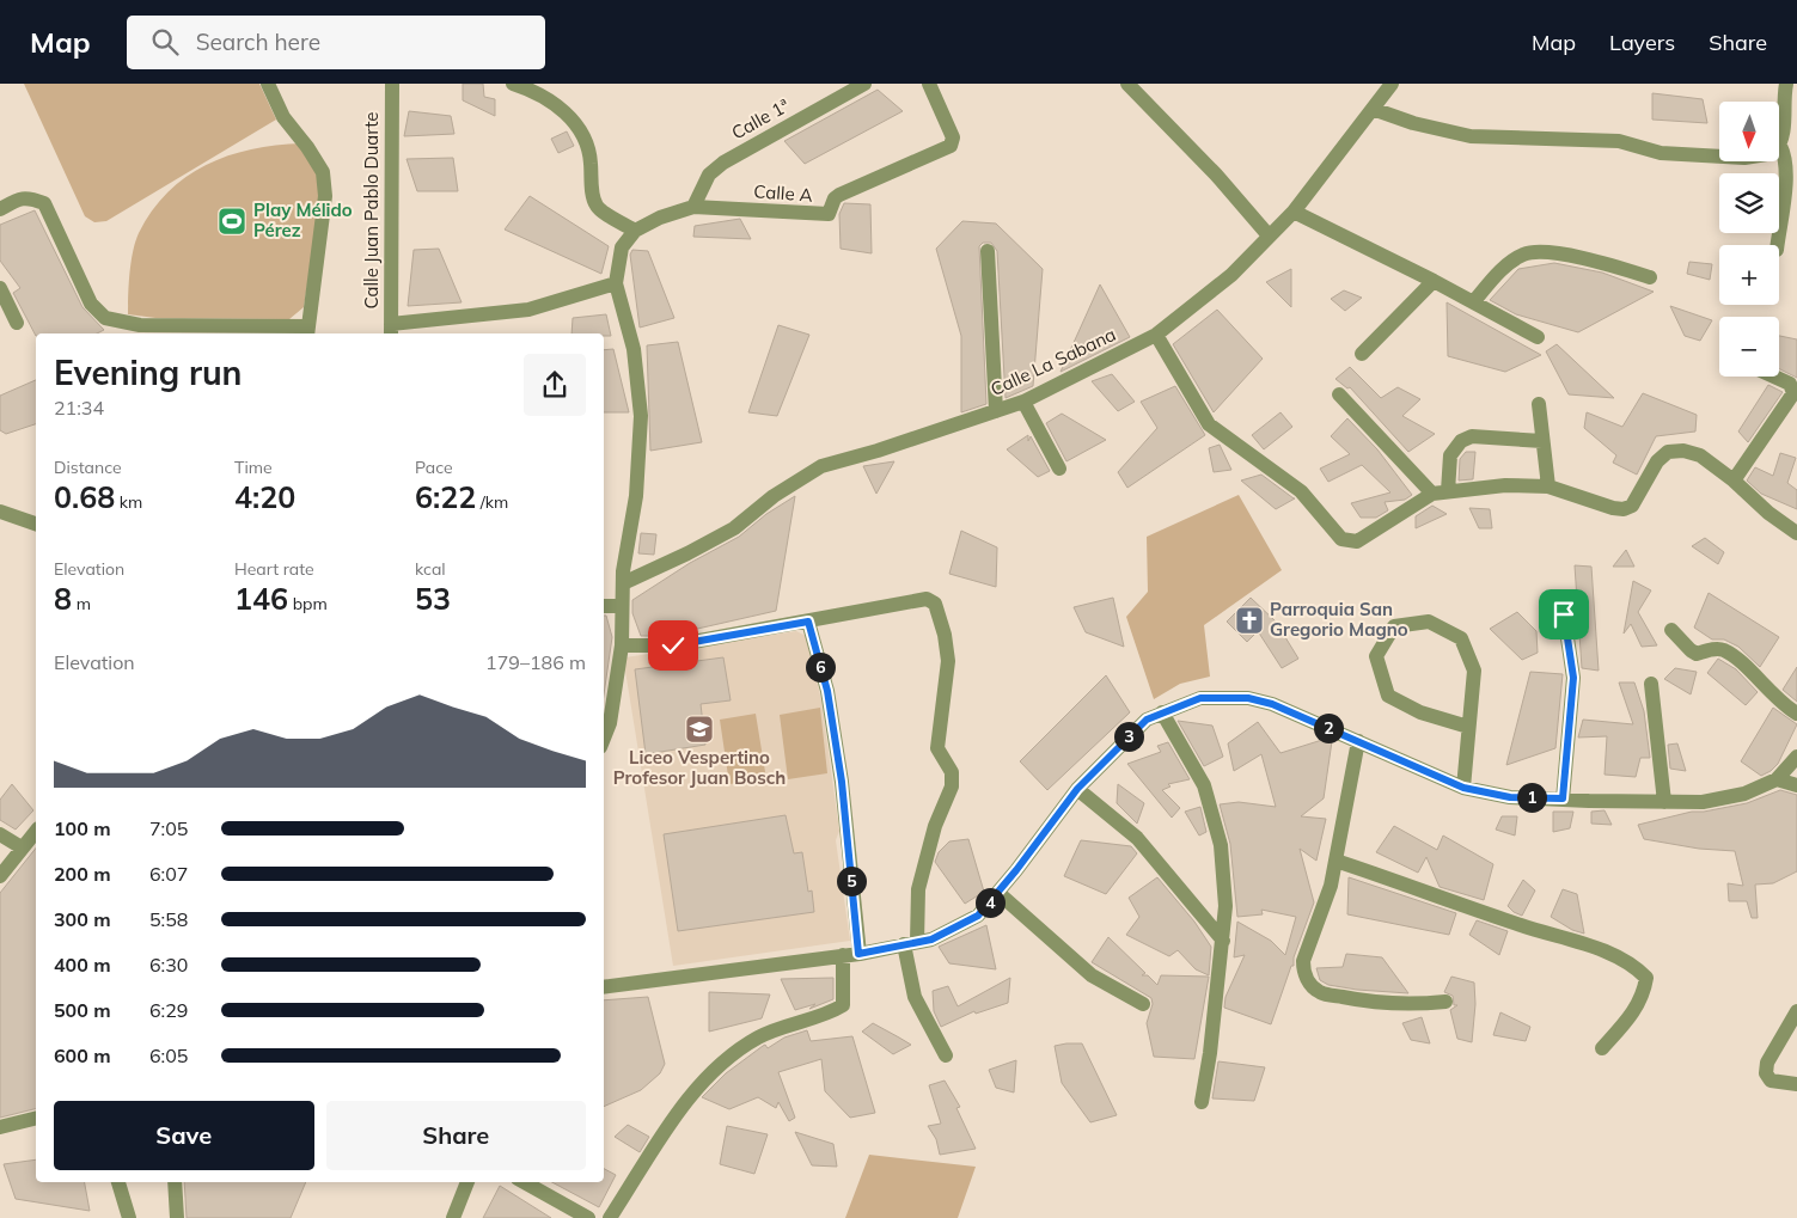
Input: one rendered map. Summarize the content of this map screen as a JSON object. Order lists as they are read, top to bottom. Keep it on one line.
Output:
{"streets":{"street":["Calle 1ª","Calle A","Calle Juan Pablo Duarte","Calle La Sabana"]},"crossings":[["Calle 1ª","Calle A"]],"places":{"sports":["Play Mélido Pérez"],"church":["Parroquia San Gregorio Magno"],"school or university":["Liceo Vespertino Profesor Juan Bosch"]},"north":"bottom","page":{"header":"Map","search":"Search here","nav":["Map","Layers","Share"],"map_buttons":["+","−"],"heading":["Evening run","21:34"],"stats":[["Distance","0.68 km"],["Time","4:20"],["Pace","6:22 /km"],["Elevation","8 m"],["Heart rate","146 bpm"],["kcal","53"]],"chart":["Elevation","179–186 m"],"pins":["6","2","3","1","5","4"],"list":[{"name":"100 m","note":"7:05"},{"name":"200 m","note":"6:07"},{"name":"300 m","note":"5:58"},{"name":"400 m","note":"6:30"},{"name":"500 m","note":"6:29"},{"name":"600 m","note":"6:05"}],"buttons":["Save","Share"]}}
